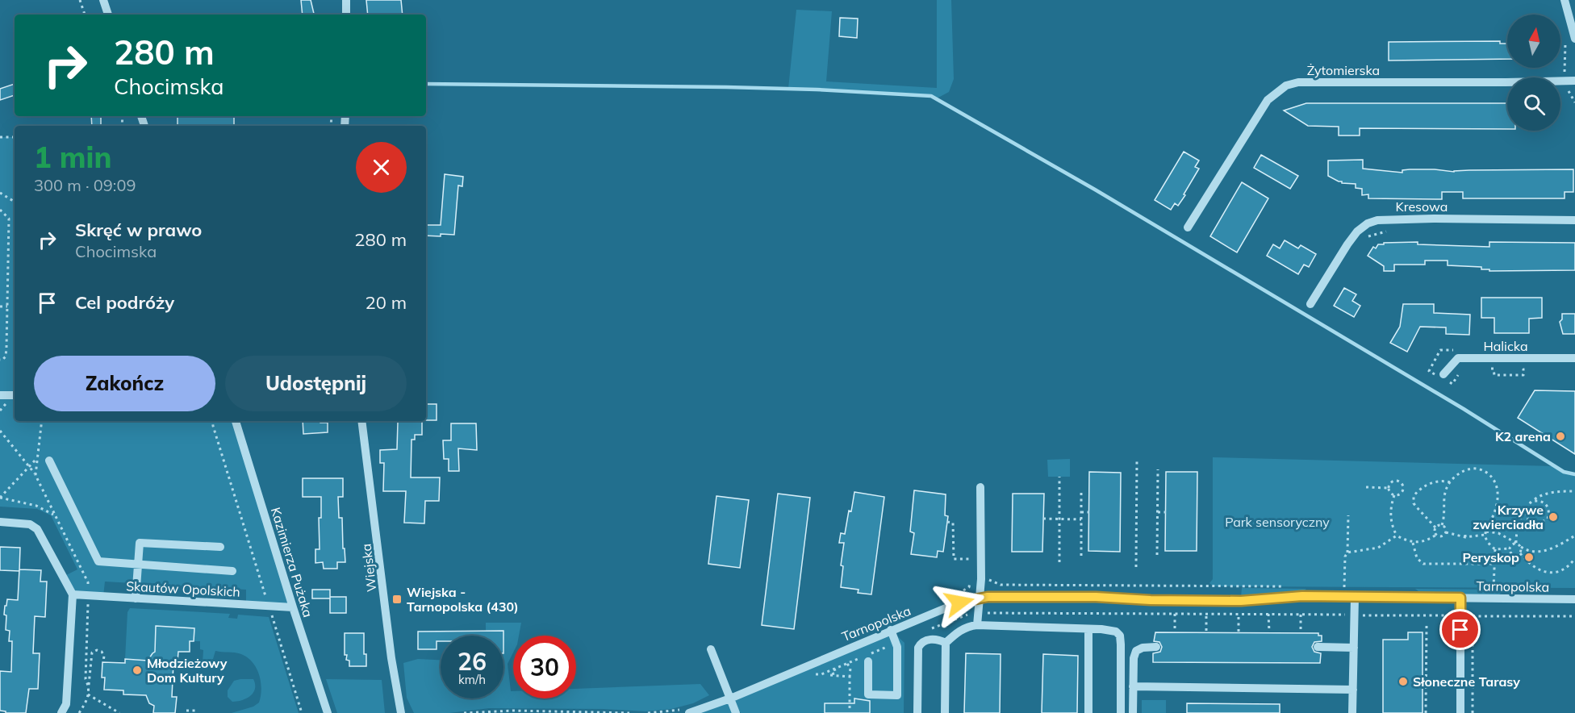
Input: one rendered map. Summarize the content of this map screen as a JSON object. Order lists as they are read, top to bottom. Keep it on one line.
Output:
{"streets":{"street":["Żytomierska","Kresowa","Halicka","Kazimierza Pużaka","Wiejska","Tarnopolska","Skautów Opolskich"]},"crossings":[["Kazimierza Pużaka","Skautów Opolskich"]],"parks":["Park sensoryczny"],"places":{"other":["K2 arena","Krzywe zwierciadła","Peryskop","Młodzieżowy Dom Kultury","Słoneczne Tarasy"],"transit":["Wiejska - Tarnopolska (430)"]},"north":"top","page":{"turn":["280 m","Chocimska"],"heading":["1 min","300 m · 09:09"],"list":[{"name":"Skręć w prawo","note":"Chocimska","value":"280 m"},{"name":"Cel podróży","value":"20 m"}],"buttons":["Zakończ","Udostępnij"],"speed":"26 km/h","limit":"30"}}
